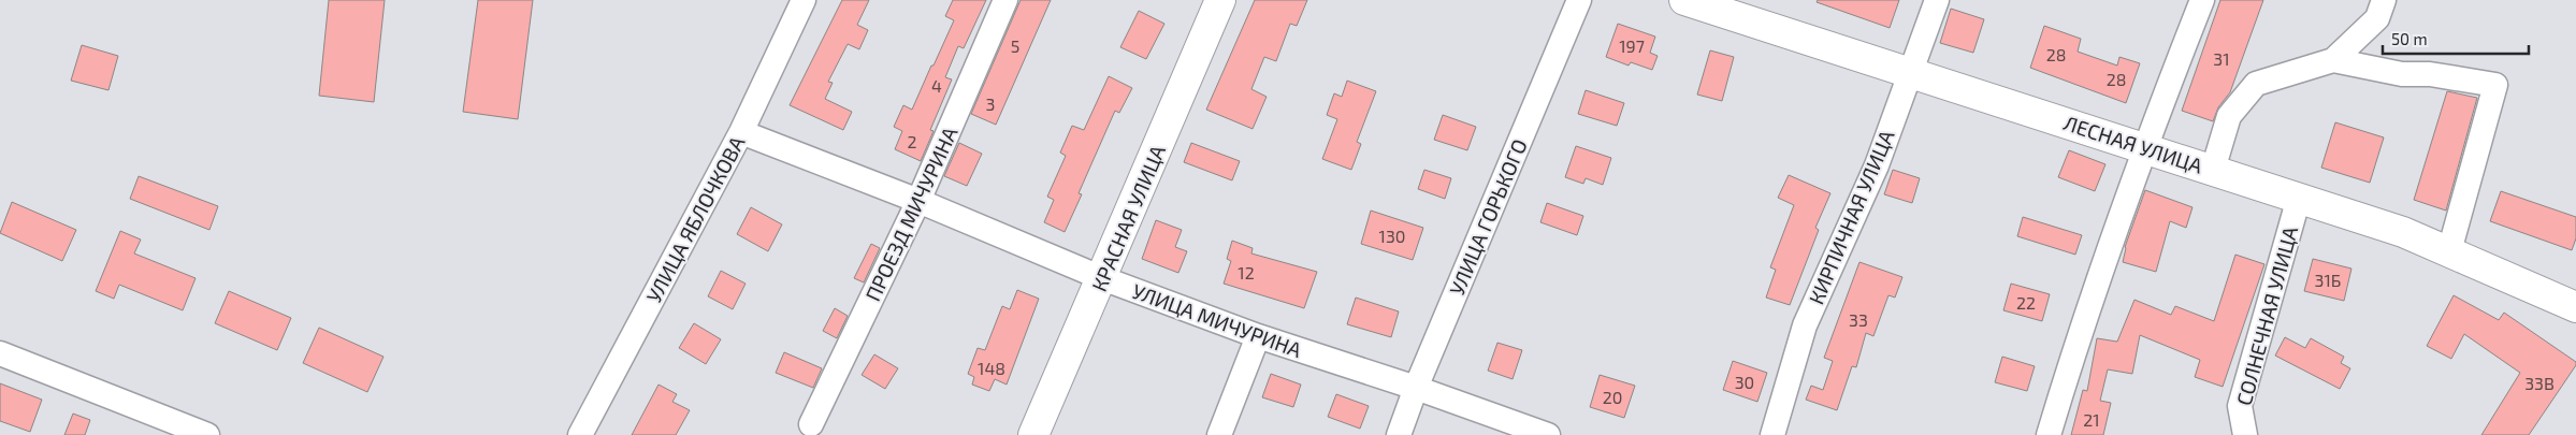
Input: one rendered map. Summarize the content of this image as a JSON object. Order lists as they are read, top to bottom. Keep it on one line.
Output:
{"streets":{"street":["ЛЕСНАЯ УЛИЦА","ПРОЕЗД МИЧУРИНА","УЛИЦА ГОРЬКОГО","КИРПИЧНАЯ УЛИЦА","КРАСНАЯ УЛИЦА","УЛИЦА ЯБЛОЧКОВА","СОЛНЕЧНАЯ УЛИЦА","УЛИЦА МИЧУРИНА"]},"crossings":[["ЛЕСНАЯ УЛИЦА","КИРПИЧНАЯ УЛИЦА"],["ЛЕСНАЯ УЛИЦА","СОЛНЕЧНАЯ УЛИЦА"],["ПРОЕЗД МИЧУРИНА","УЛИЦА МИЧУРИНА"],["УЛИЦА ГОРЬКОГО","УЛИЦА МИЧУРИНА"],["КРАСНАЯ УЛИЦА","УЛИЦА МИЧУРИНА"],["УЛИЦА ЯБЛОЧКОВА","УЛИЦА МИЧУРИНА"]],"house_numbers":["5","197","28","31","28","4","3","2","130","12","31Б","22","33","148","30","33В","20","21"],"scale_bar":"50 m"}
